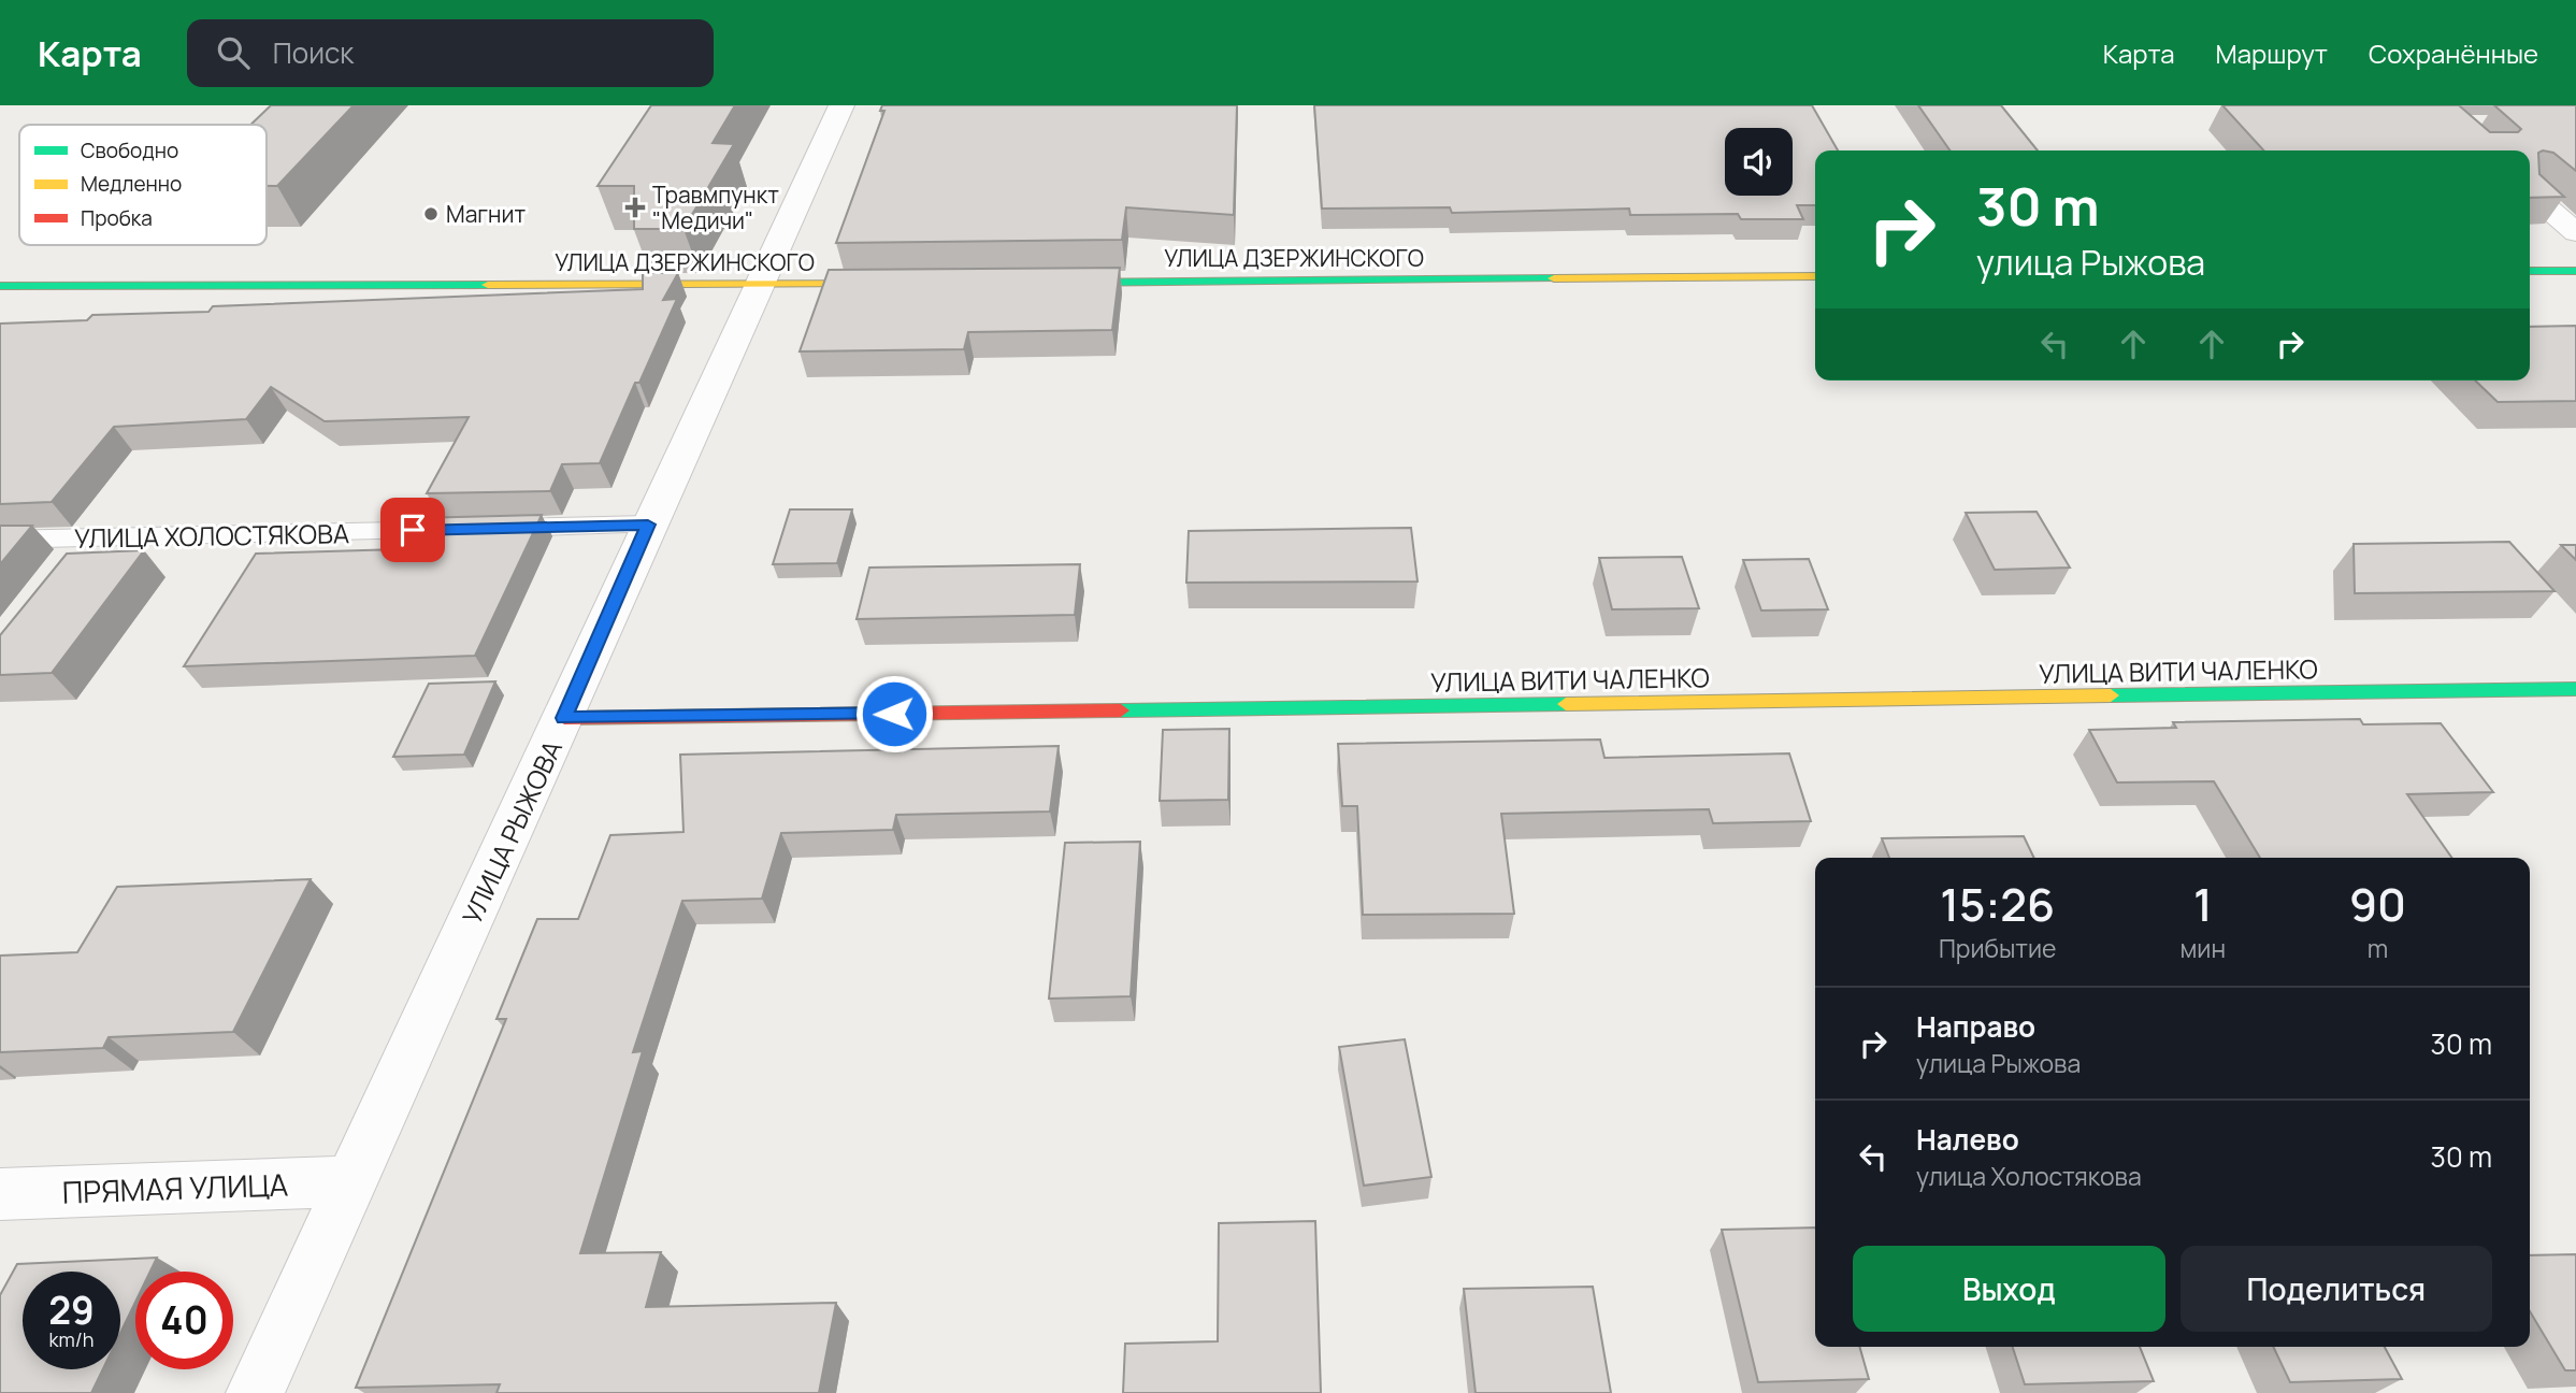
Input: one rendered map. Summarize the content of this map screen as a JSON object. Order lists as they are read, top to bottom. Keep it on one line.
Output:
{"streets":{"street":["УЛИЦА ДЗЕРЖИНСКОГО","УЛИЦА ВИТИ ЧАЛЕНКО","УЛИЦА РЫЖОВА","ПРЯМАЯ УЛИЦА"],"lane":["УЛИЦА ХОЛОСТЯКОВА"]},"crossings":[["УЛИЦА ДЗЕРЖИНСКОГО","УЛИЦА РЫЖОВА"],["УЛИЦА ХОЛОСТЯКОВА","УЛИЦА РЫЖОВА"],["УЛИЦА ВИТИ ЧАЛЕНКО","УЛИЦА РЫЖОВА"],["УЛИЦА РЫЖОВА","ПРЯМАЯ УЛИЦА"]],"places":{"health":["Травмпункт \"Медичи\""],"other":["Магнит"]},"legend":["Свободно","Медленно","Пробка"],"page":{"header":"Карта","search":"Поиск","nav":["Карта","Маршрут","Сохранённые"],"turn":["30 m","улица Рыжова"],"eta":["15:26","Прибытие","1","мин","90","m"],"list":[{"name":"Направо","note":"улица Рыжова","value":"30 m"},{"name":"Налево","note":"улица Холостякова","value":"30 m"}],"buttons":["Выход","Поделиться"],"speed":"29 km/h","limit":"40"}}
